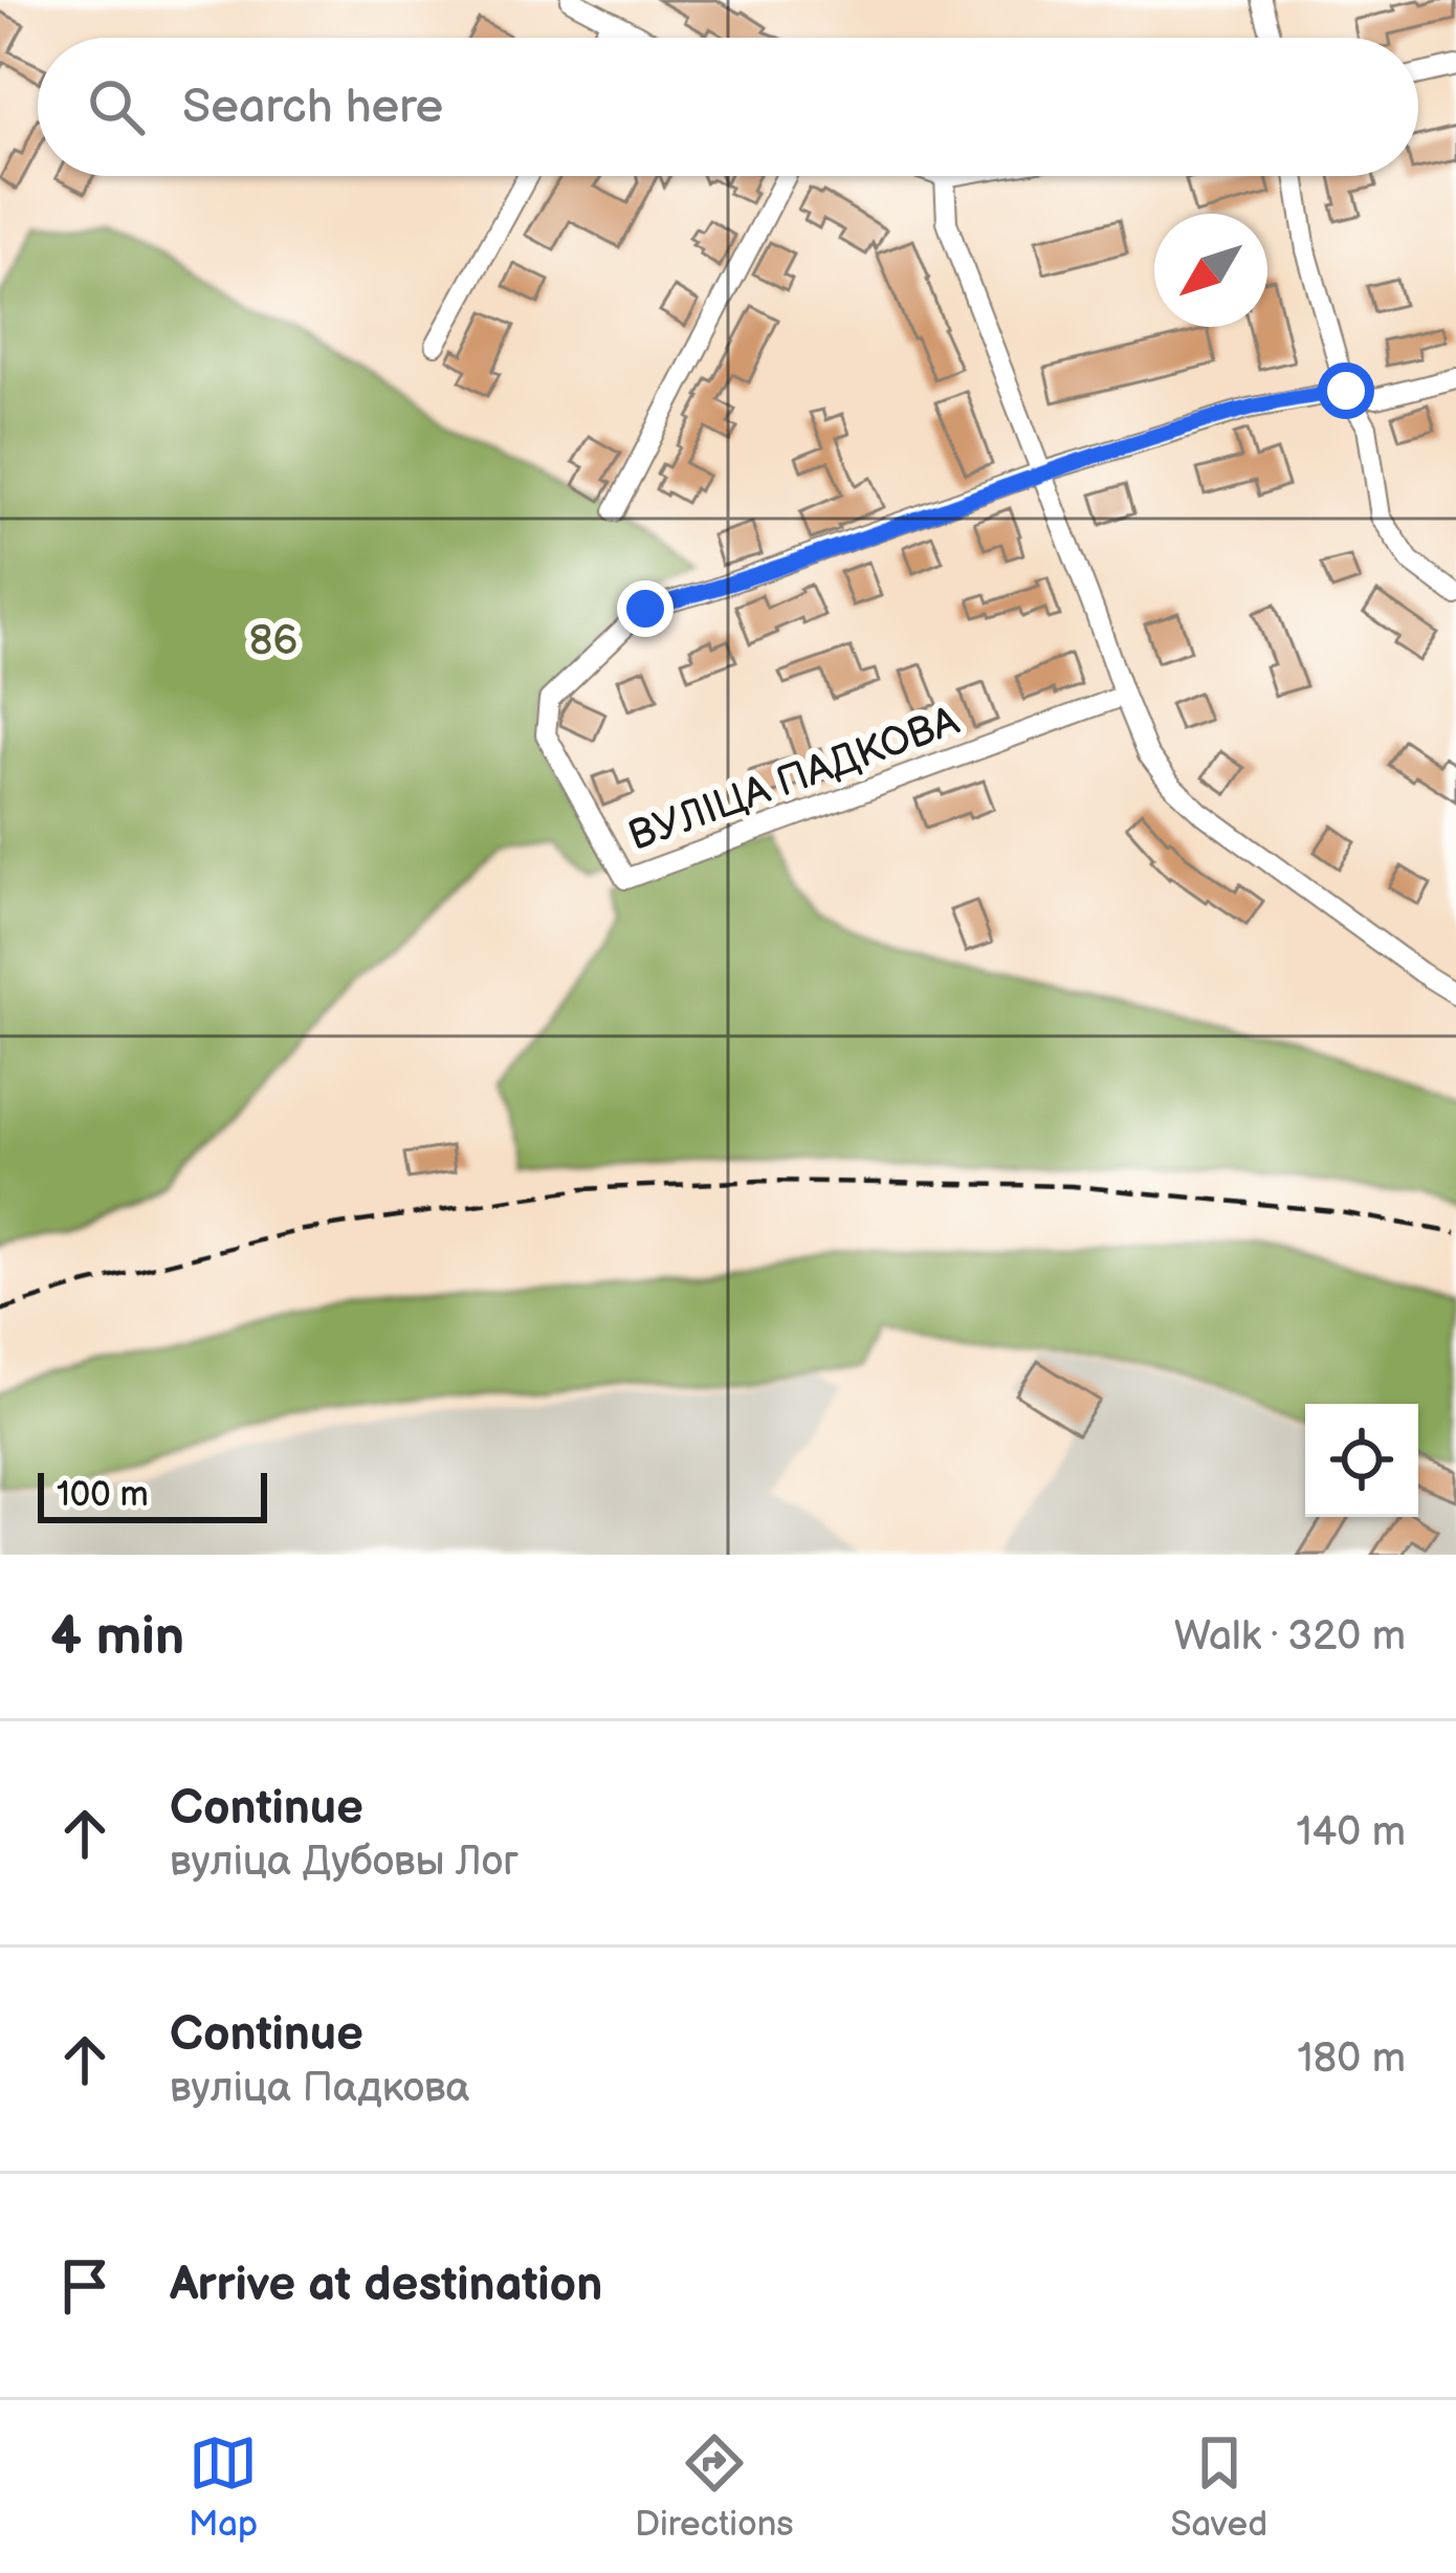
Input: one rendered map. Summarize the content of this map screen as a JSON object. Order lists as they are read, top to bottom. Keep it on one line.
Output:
{"streets":{"street":["ВУЛІЦА ПАДКОВА"]},"parks":["86"],"scale_bar":"100 m","north":"bottom left","page":{"search":"Search here","scale":"100 m","heading":["4 min","Walk · 320 m"],"list":[["Continue","вуліца Дубовы Лог","140 m"],["Continue","вуліца Падкова","180 m"],"Arrive at destination"],"nav":["Map","Directions","Saved"]}}
